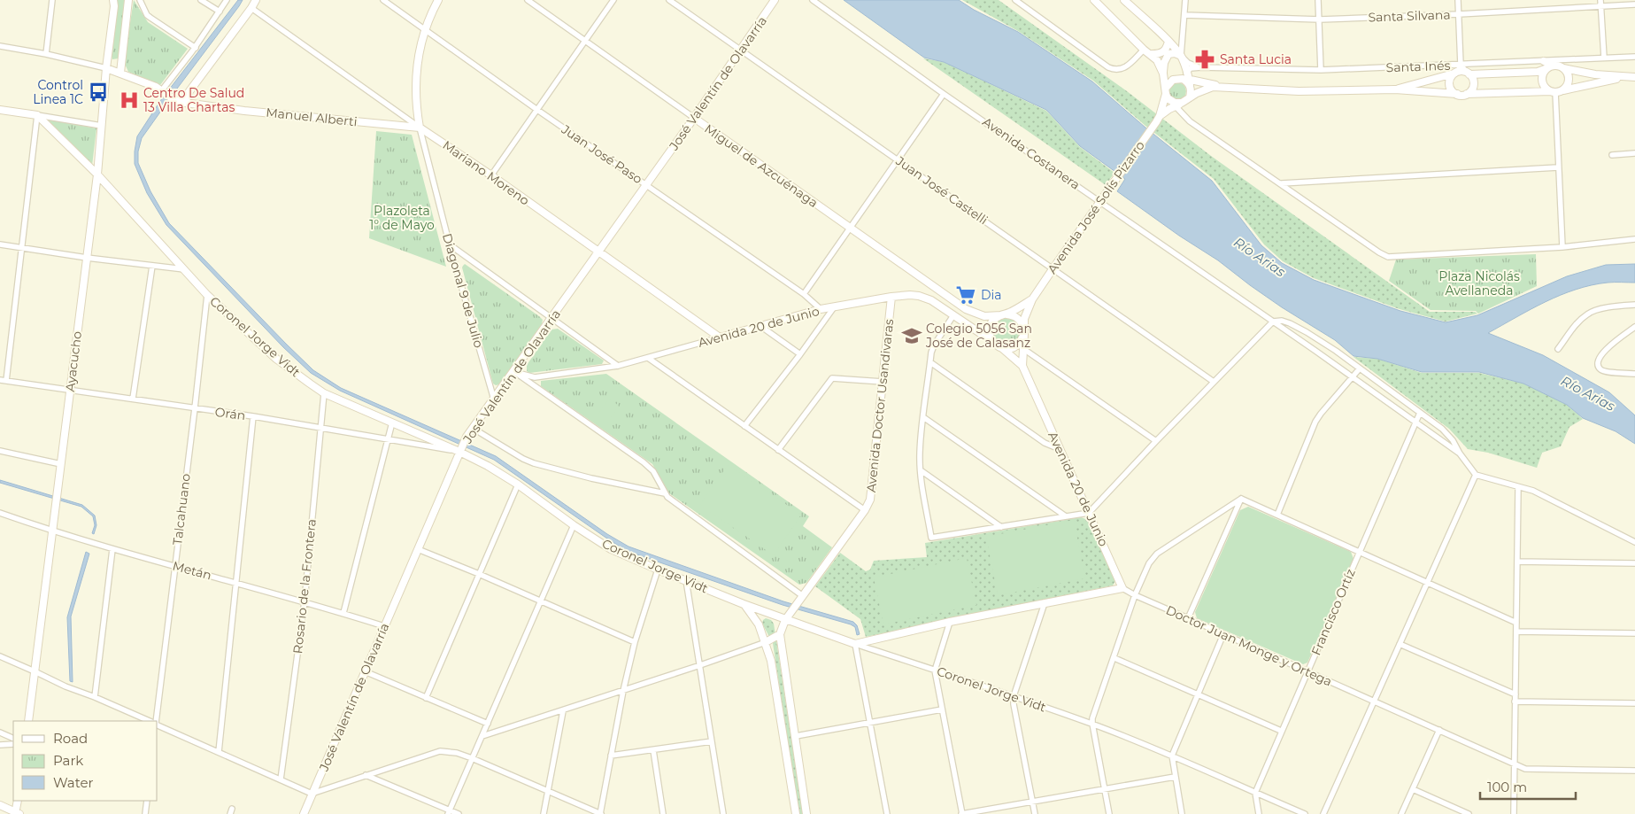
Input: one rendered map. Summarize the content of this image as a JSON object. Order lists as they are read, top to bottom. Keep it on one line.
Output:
{"streets":{"main road":["José Valentín de Olavarría","Manuel Alberti","Miguel de Azcuénaga","Mariano Moreno","Avenida José Solís Pizarro","Diagonal 9 de Julio","Avenida 20 de Junio","Coronel Jorge Vidt","Ayacucho","Avenida Doctor Usandivaras"],"street":["Santa Silvana","Santa Inés","Avenida Costanera","Juan José Paso","Juan José Castelli","Orán","Talcahuano","Metán","Rosario de la Frontera","Francisco Ortíz","Doctor Juan Monge y Ortega"]},"crossings":[["Santa Inés","Avenida José Solís Pizarro"],["José Valentín de Olavarría","Juan José Paso"],["José Valentín de Olavarría","Miguel de Azcuénaga"],["José Valentín de Olavarría","Mariano Moreno"],["José Valentín de Olavarría","Juan José Castelli"],["José Valentín de Olavarría","Diagonal 9 de Julio"],["José Valentín de Olavarría","Avenida 20 de Junio"],["José Valentín de Olavarría","Coronel Jorge Vidt"],["José Valentín de Olavarría","Orán"],["José Valentín de Olavarría","Metán"],["Manuel Alberti","Mariano Moreno"],["Manuel Alberti","Diagonal 9 de Julio"],["Manuel Alberti","Ayacucho"],["Avenida Costanera","Avenida José Solís Pizarro"],["Avenida Costanera","Francisco Ortíz"],["Juan José Paso","Diagonal 9 de Julio"],["Juan José Paso","Avenida 20 de Junio"],["Miguel de Azcuénaga","Avenida José Solís Pizarro"],["Miguel de Azcuénaga","Avenida 20 de Junio"],["Mariano Moreno","Diagonal 9 de Julio"],["Mariano Moreno","Avenida 20 de Junio"],["Juan José Castelli","Avenida José Solís Pizarro"],["Avenida José Solís Pizarro","Avenida 20 de Junio"],["Avenida 20 de Junio","Avenida Doctor Usandivaras"],["Avenida 20 de Junio","Doctor Juan Monge y Ortega"],["Coronel Jorge Vidt","Ayacucho"],["Coronel Jorge Vidt","Avenida Doctor Usandivaras"],["Coronel Jorge Vidt","Orán"],["Coronel Jorge Vidt","Talcahuano"],["Coronel Jorge Vidt","Rosario de la Frontera"],["Coronel Jorge Vidt","Francisco Ortíz"],["Ayacucho","Orán"],["Ayacucho","Metán"],["Orán","Talcahuano"],["Orán","Rosario de la Frontera"],["Talcahuano","Metán"],["Metán","Rosario de la Frontera"],["Francisco Ortíz","Doctor Juan Monge y Ortega"]],"water":["Río Arias"],"parks":["Plazoleta 1° de Mayo","Plaza Nicolás Avellaneda"],"places":{"pharmacy":["Santa Lucia"],"bus stop":["Control Linea 1C"],"hospital":["Centro De Salud 13 Villa Chartas"],"supermarket":["Dia"],"school or university":["Colegio 5056 San José de Calasanz"]},"legend":["Road","Park","Water"],"scale_bar":"100 m"}
